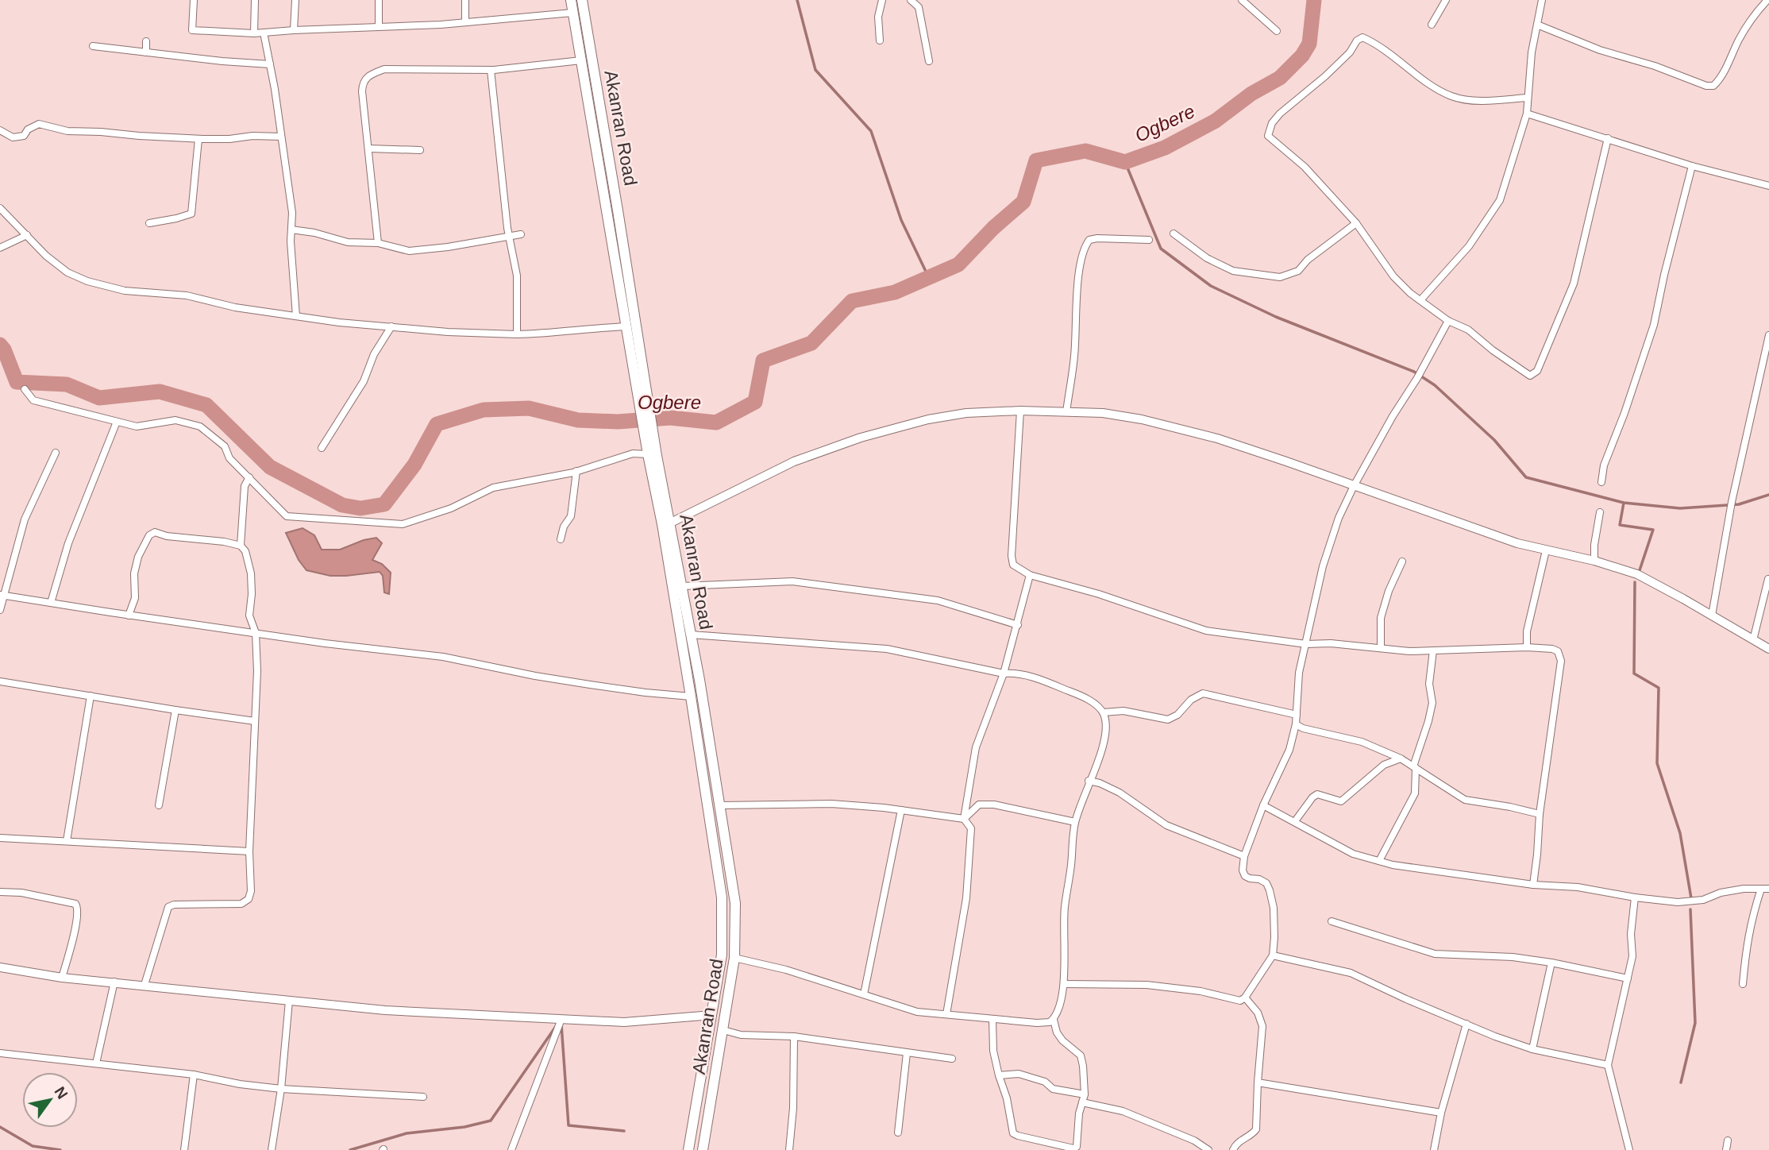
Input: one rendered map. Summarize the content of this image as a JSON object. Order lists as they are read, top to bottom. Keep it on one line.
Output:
{"streets":{"main road":["Akanran Road"]},"water":["Ogbere"],"north":"top right"}
